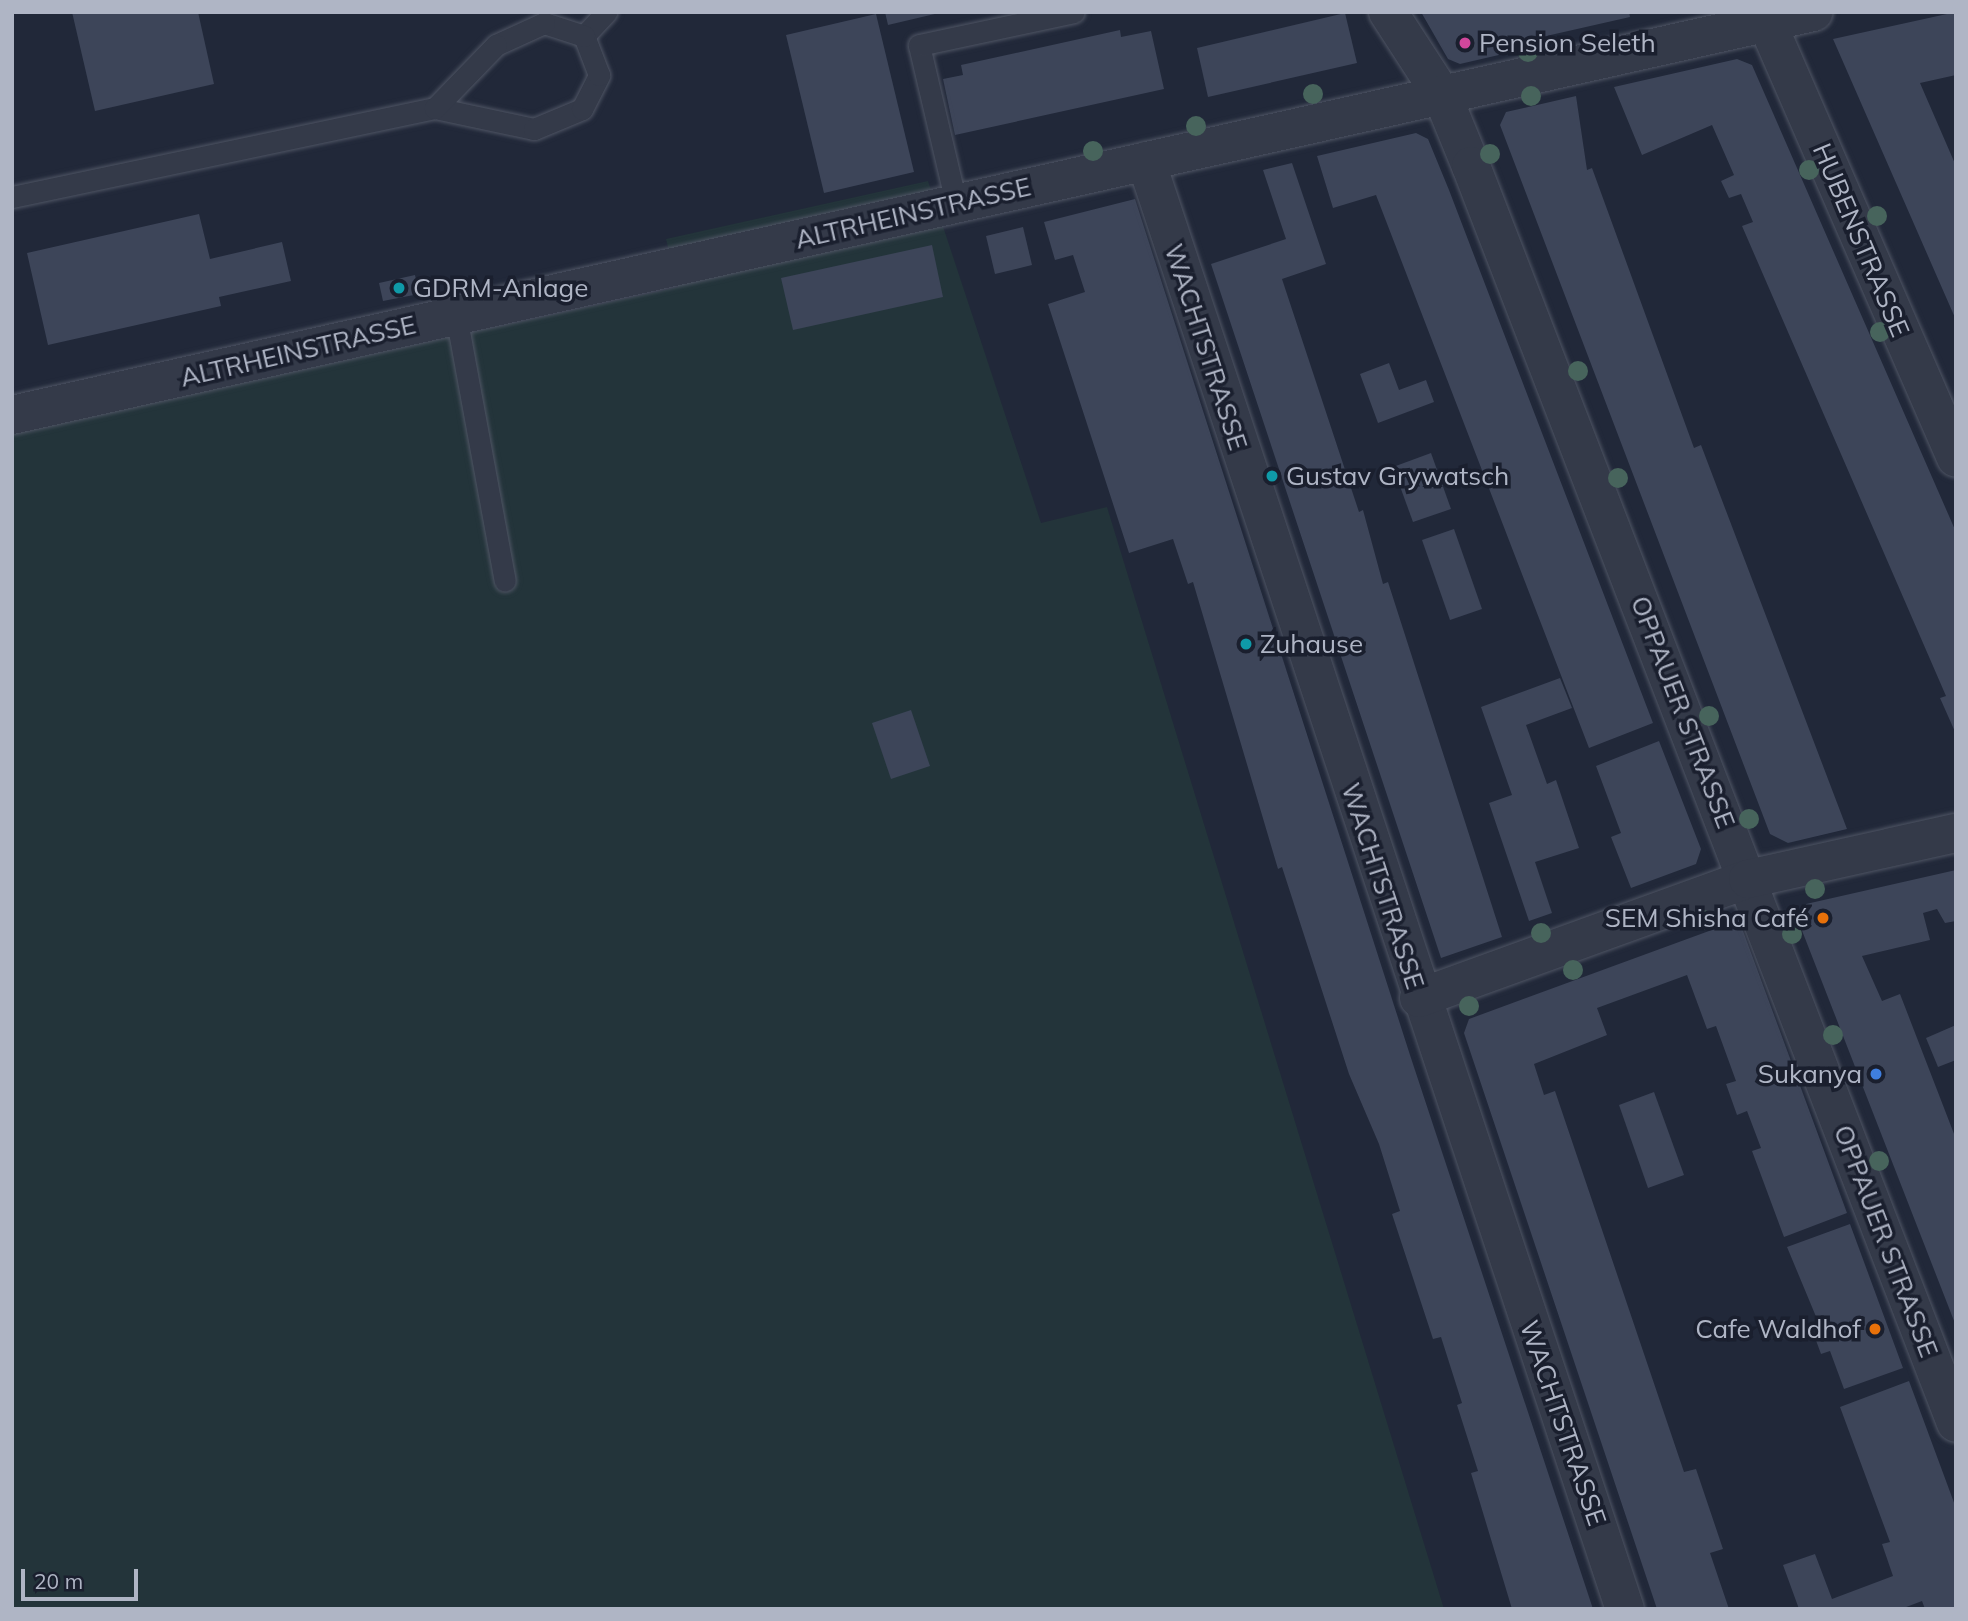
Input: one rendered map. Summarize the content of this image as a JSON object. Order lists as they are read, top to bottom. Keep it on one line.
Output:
{"streets":{"street":["ALTRHEINSTRASSE","HUBENSTRASSE","WACHTSTRASSE","OPPAUER STRASSE"]},"crossings":[["ALTRHEINSTRASSE","HUBENSTRASSE"],["ALTRHEINSTRASSE","WACHTSTRASSE"],["ALTRHEINSTRASSE","OPPAUER STRASSE"]],"places":["Pension Seleth","GDRM-Anlage","Gustav Grywatsch","Zuhause","SEM Shisha Café","Sukanya","Cafe Waldhof"],"scale_bar":"20 m"}
